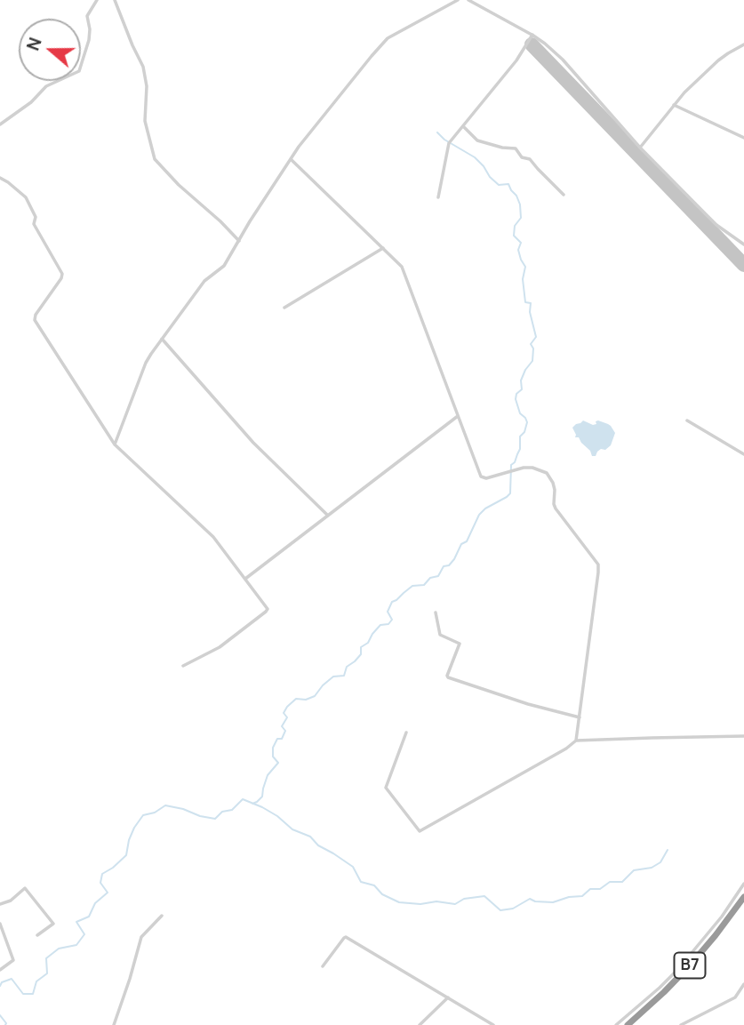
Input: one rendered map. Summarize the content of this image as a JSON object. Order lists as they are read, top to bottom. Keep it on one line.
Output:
{"streets":{"highway":["B7"]},"north":"left"}
